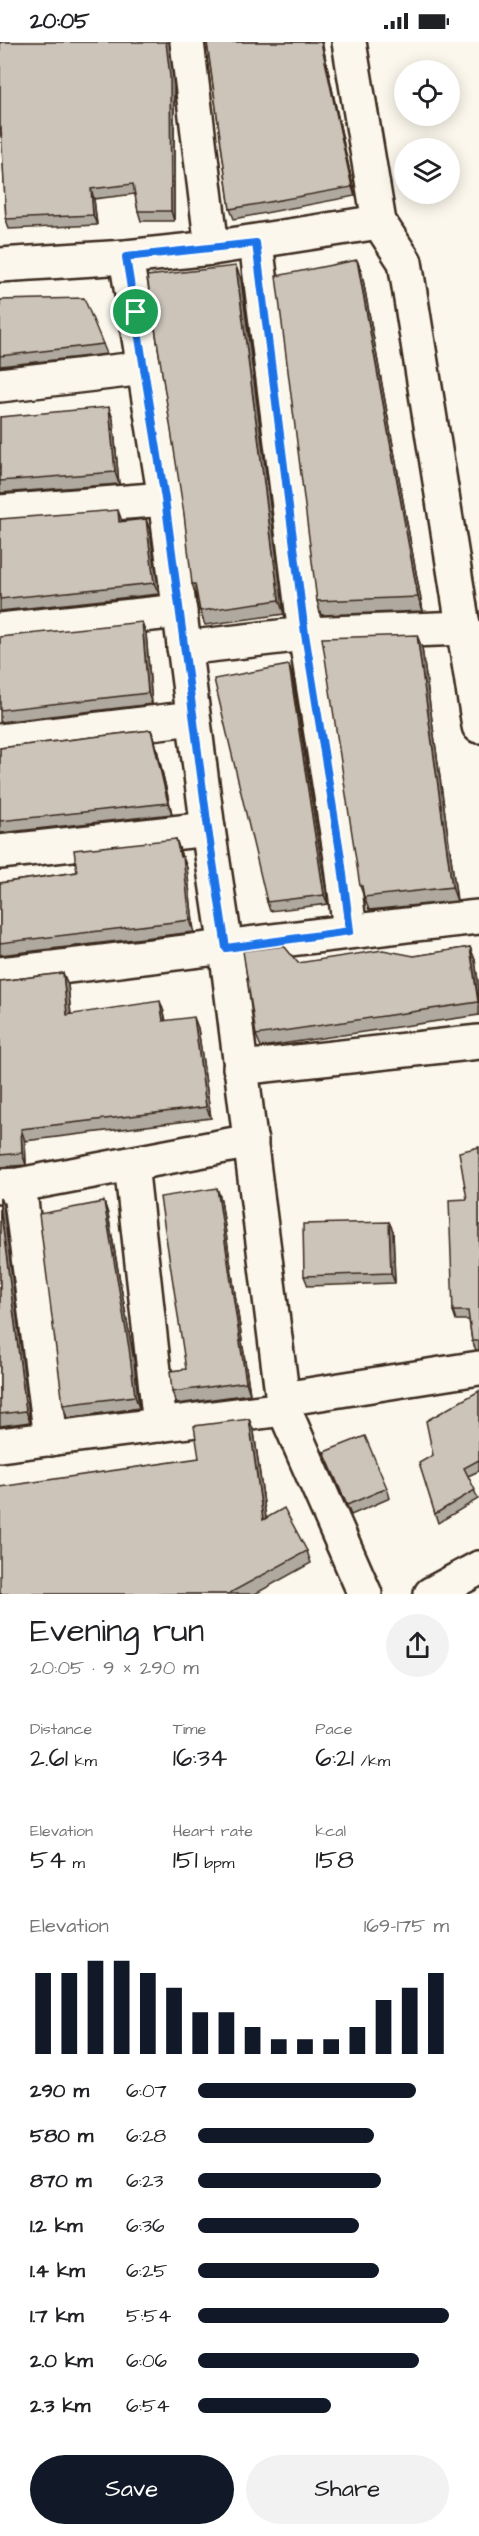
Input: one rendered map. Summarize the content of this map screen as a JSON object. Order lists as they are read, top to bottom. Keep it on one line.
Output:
{"page":{"status":"20:05","heading":["Evening run","20:05 · 9 × 290 m"],"stats":[["Distance","2.61 km"],["Time","16:34"],["Pace","6:21 /km"],["Elevation","54 m"],["Heart rate","151 bpm"],["kcal","158"]],"chart":["Elevation","169–175 m"],"list":[{"name":"290 m","note":"6:07"},{"name":"580 m","note":"6:28"},{"name":"870 m","note":"6:23"},{"name":"1.2 km","note":"6:36"},{"name":"1.4 km","note":"6:25"},{"name":"1.7 km","note":"5:54"},{"name":"2.0 km","note":"6:06"},{"name":"2.3 km","note":"6:54"}],"buttons":["Save","Share"]}}
